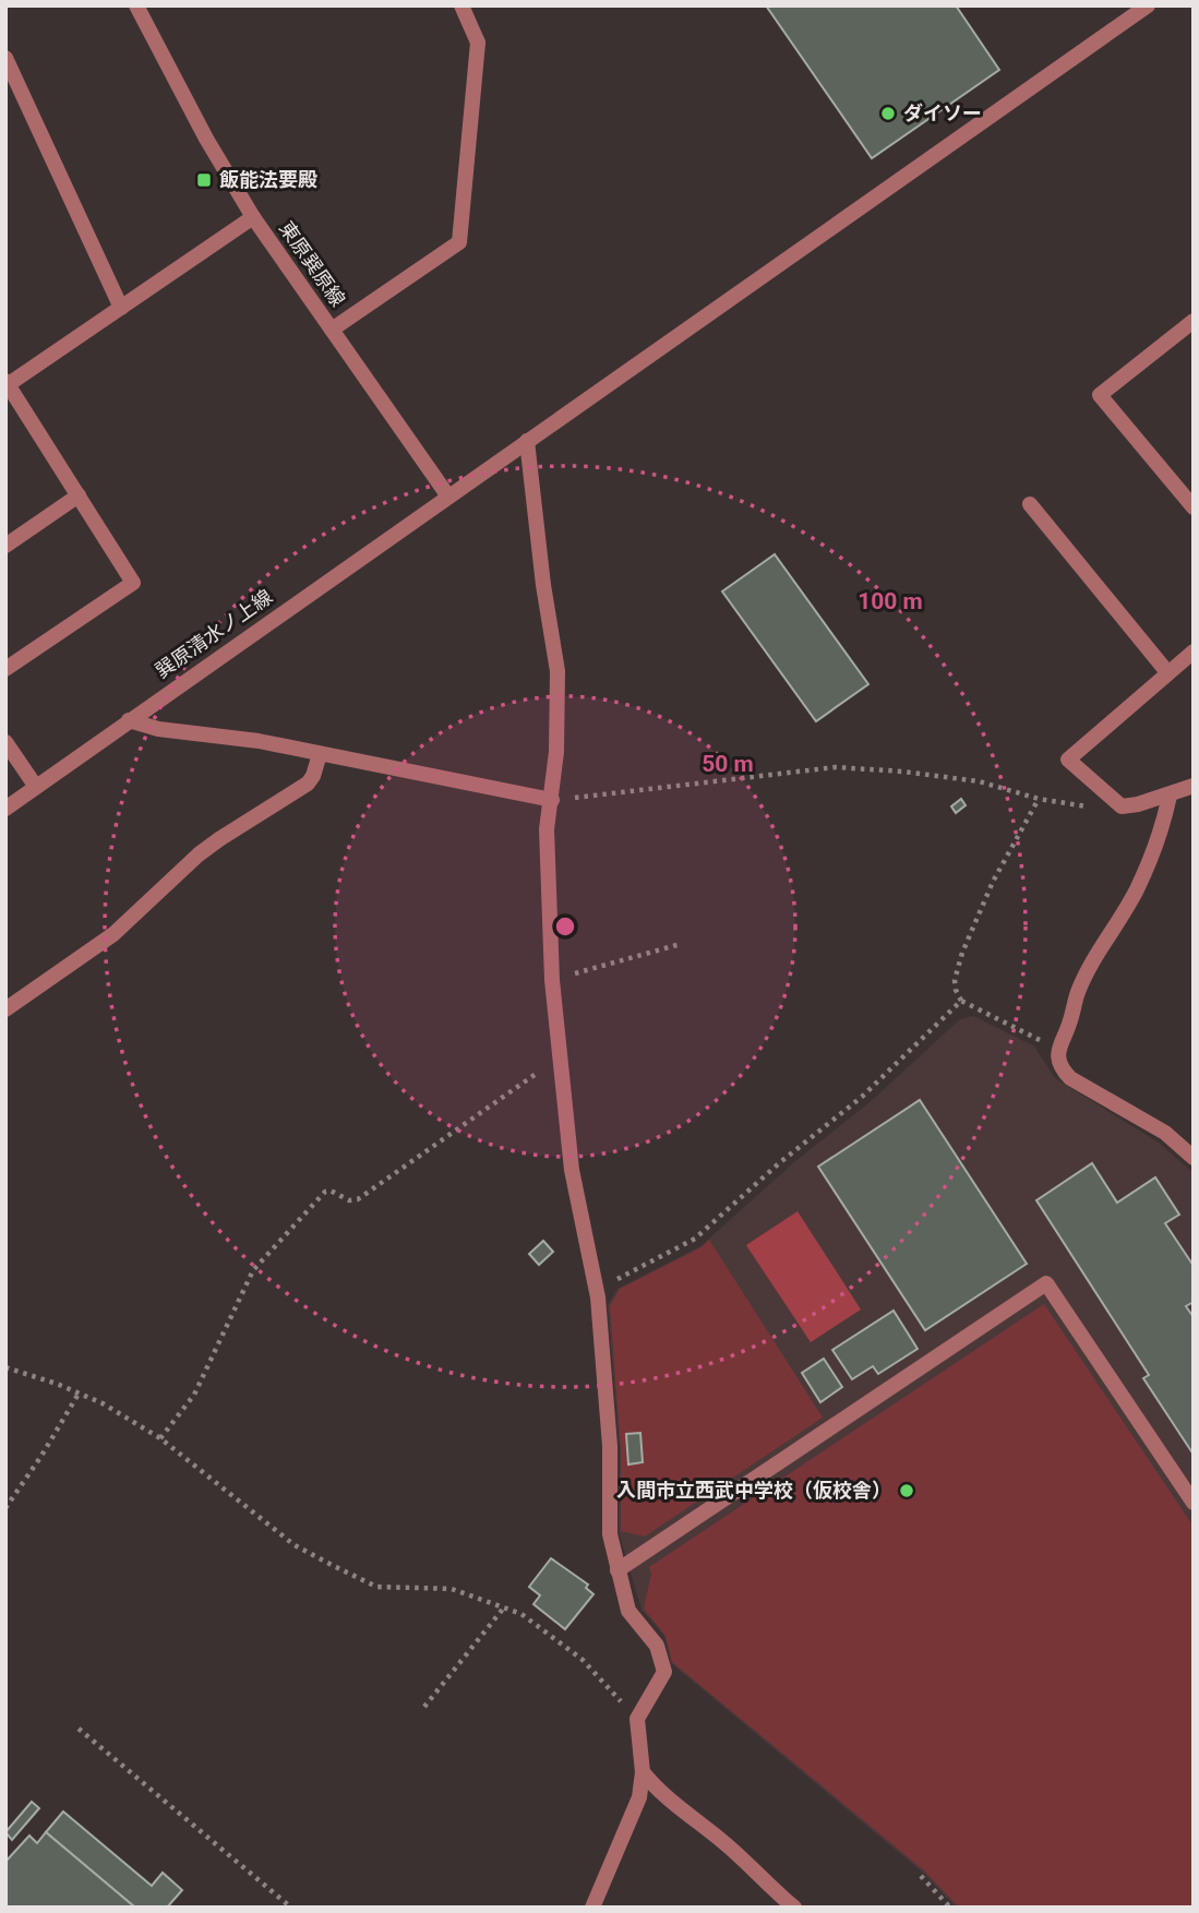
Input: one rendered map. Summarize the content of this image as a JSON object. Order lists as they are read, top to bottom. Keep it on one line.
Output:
{"streets":{"street":["東原巽原線","巽原清水ノ上線"]},"crossings":[["東原巽原線","巽原清水ノ上線"]],"places":{"other":["ダイソー","入間市立西武中学校（仮校舎）"],"transit":["飯能法要殿"]},"rings":["100 m","50 m"]}
